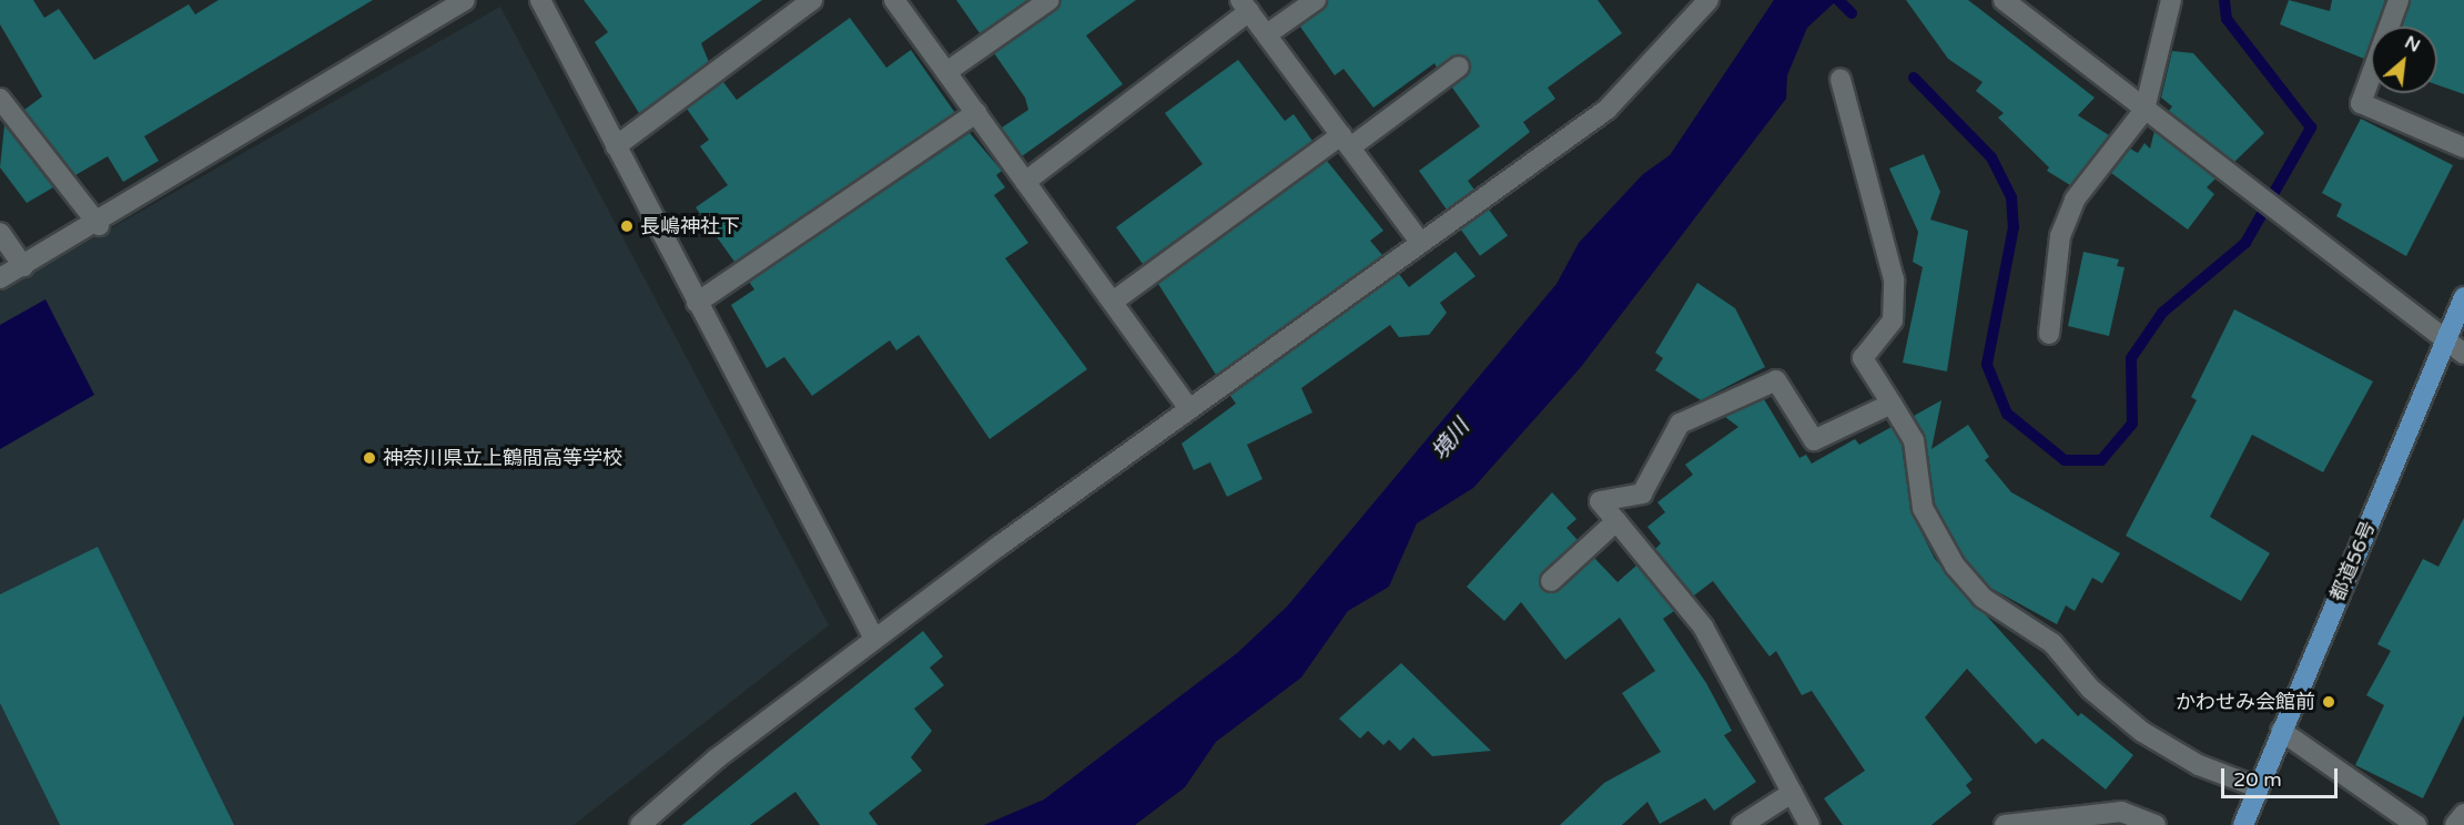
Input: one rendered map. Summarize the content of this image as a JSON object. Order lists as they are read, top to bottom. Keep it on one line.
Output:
{"streets":{"main road":["都道56号"]},"water":["境川"],"places":["長嶋神社下","神奈川県立上鶴間高等学校","かわせみ会館前"],"scale_bar":"20 m","north":"top right"}
